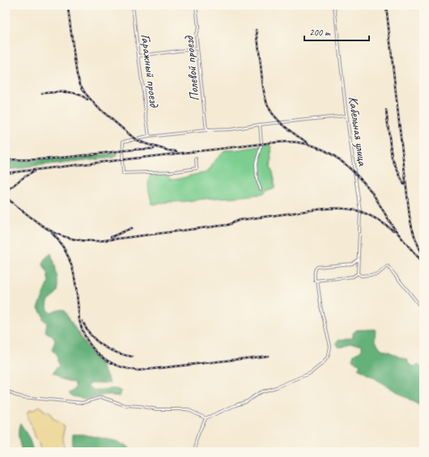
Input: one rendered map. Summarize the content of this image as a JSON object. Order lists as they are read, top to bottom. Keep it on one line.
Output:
{"streets":{"street":["Полевой проезд","Гаражный проезд","Кабельная улица"]},"scale_bar":"200 m"}
